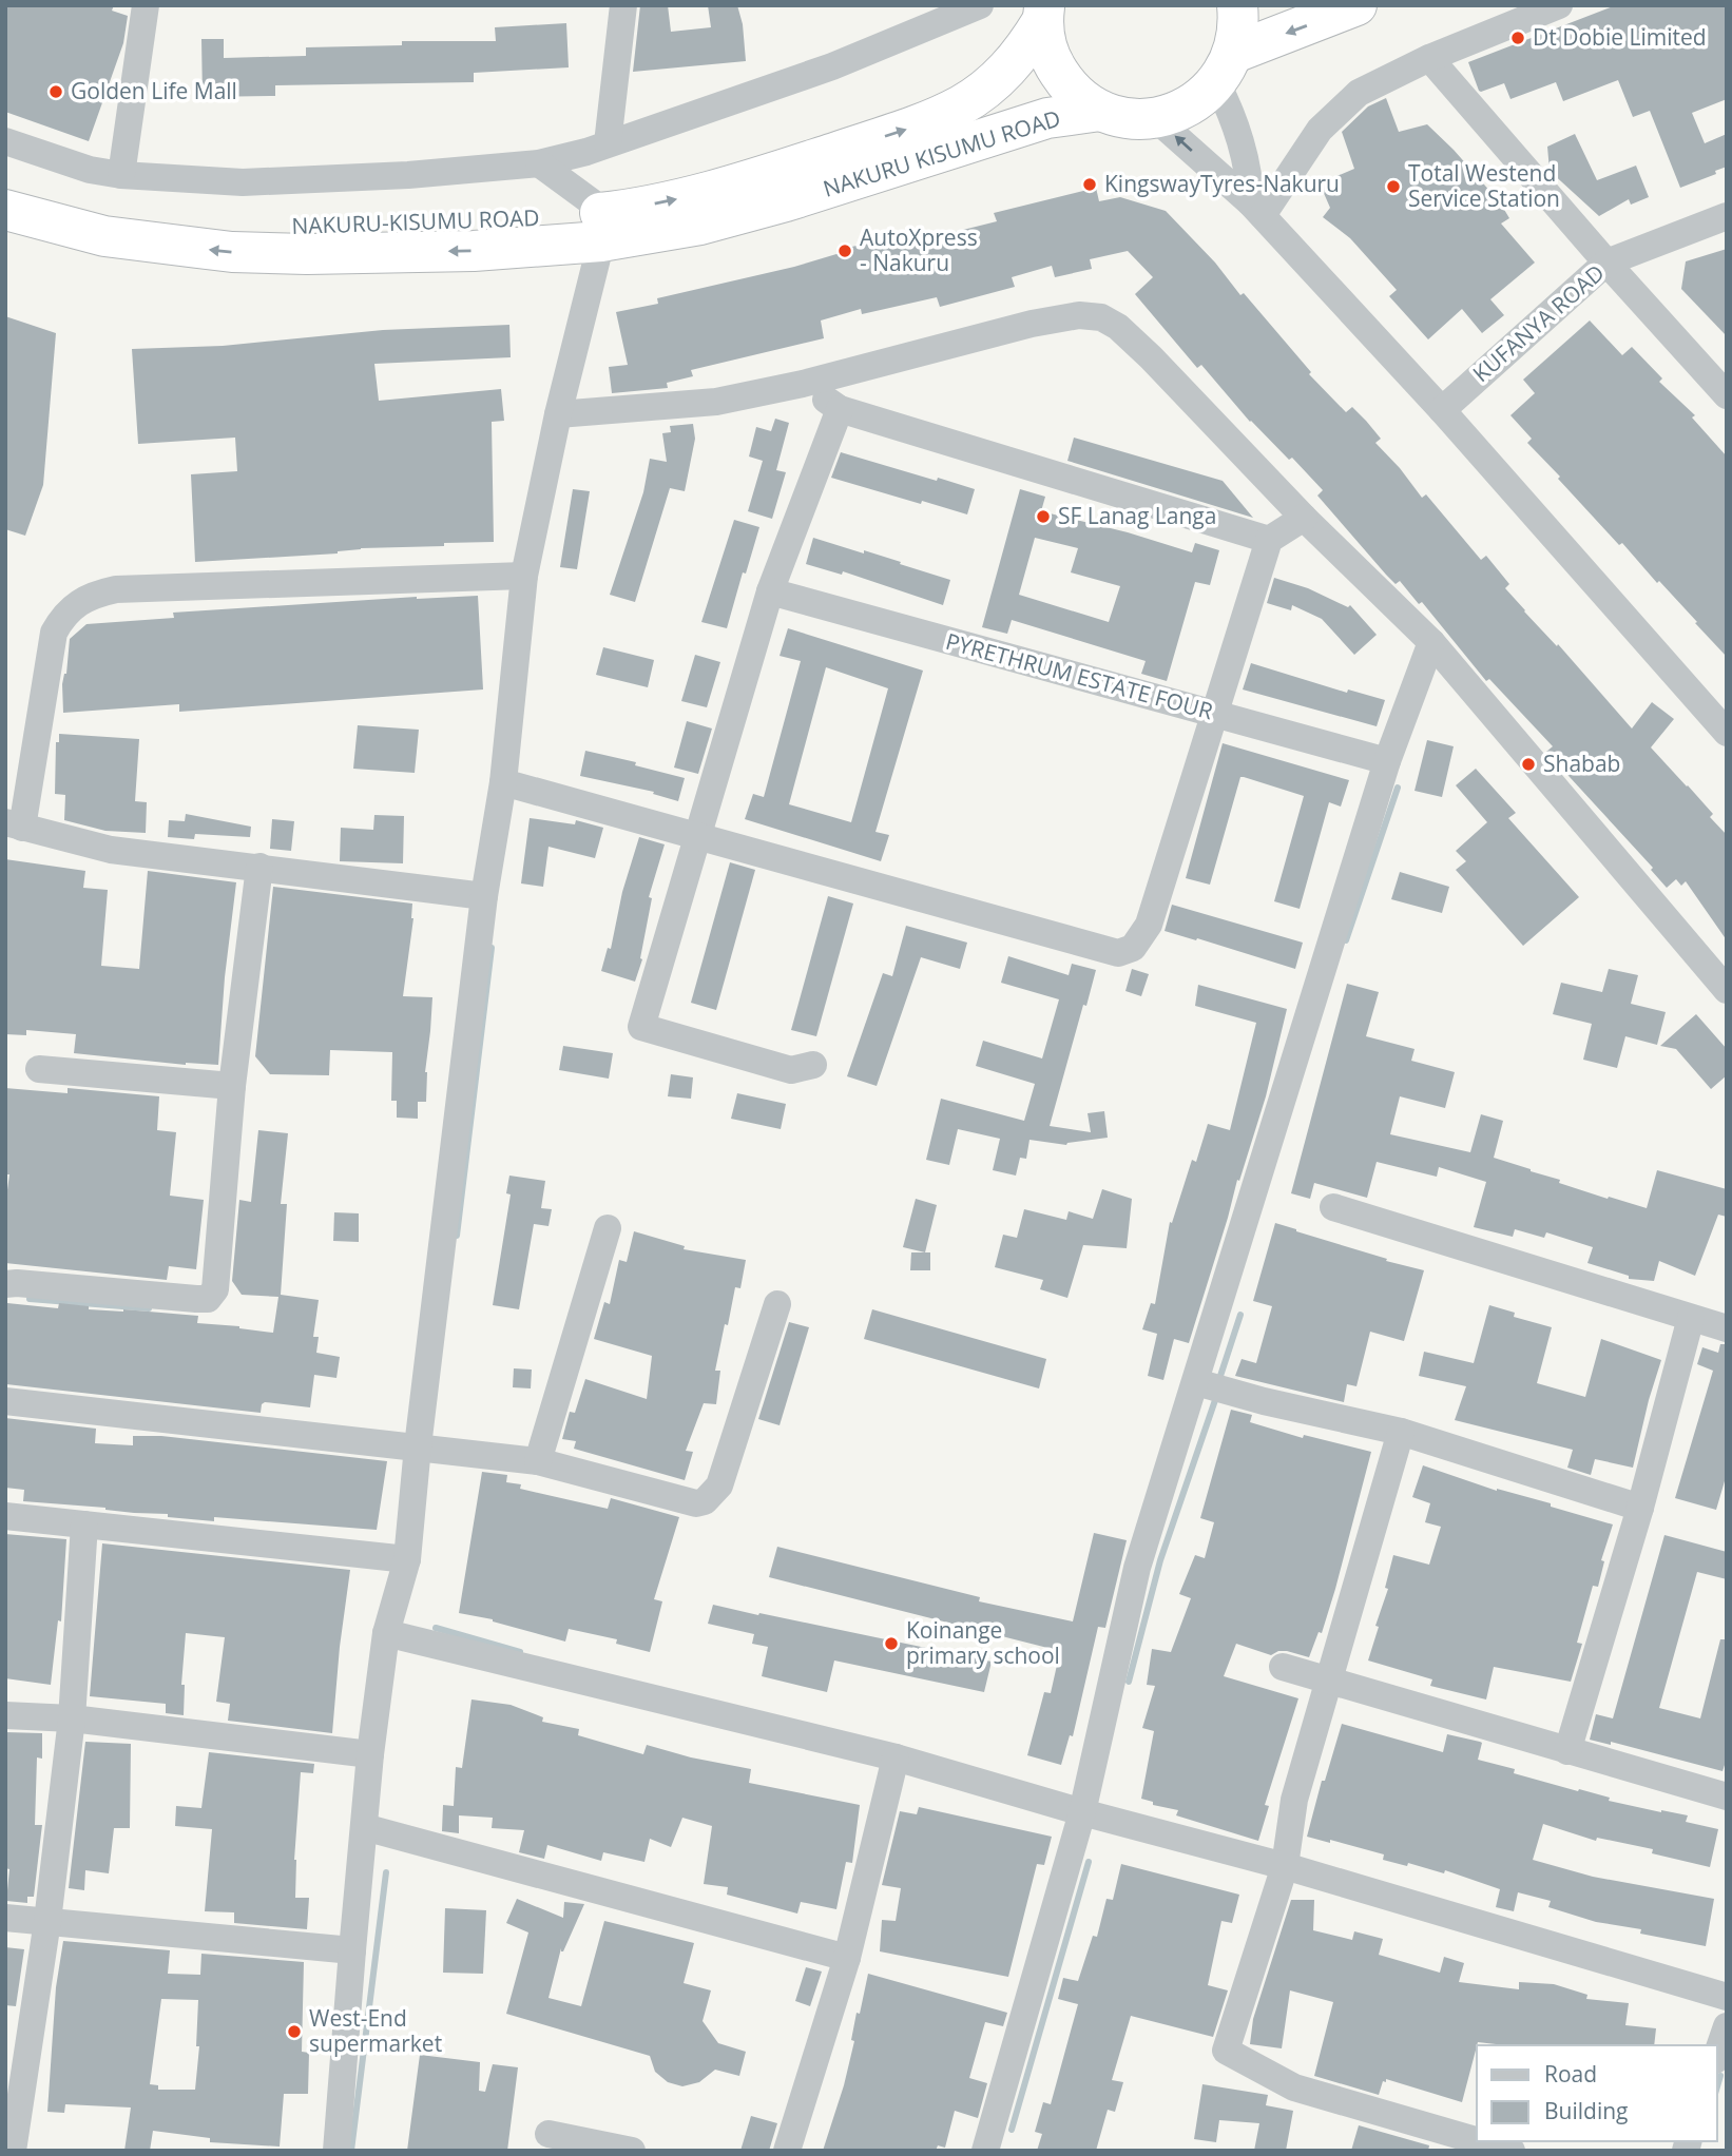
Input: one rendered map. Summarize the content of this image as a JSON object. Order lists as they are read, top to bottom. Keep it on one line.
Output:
{"streets":{"highway":["NAKURU KISUMU ROAD","NAKURU-KISUMU ROAD"],"street":["KUFANYA ROAD","PYRETHRUM ESTATE FOUR"]},"crossings":[["NAKURU KISUMU ROAD","NAKURU-KISUMU ROAD"]],"places":["Dt Dobie Limited","Golden Life Mall","KingswayTyres-Nakuru","Total Westend Service Station","AutoXpress - Nakuru","SF Lanag Langa","Shabab","Koinange primary school","West-End supermarket"],"legend":["Road","Building"]}
